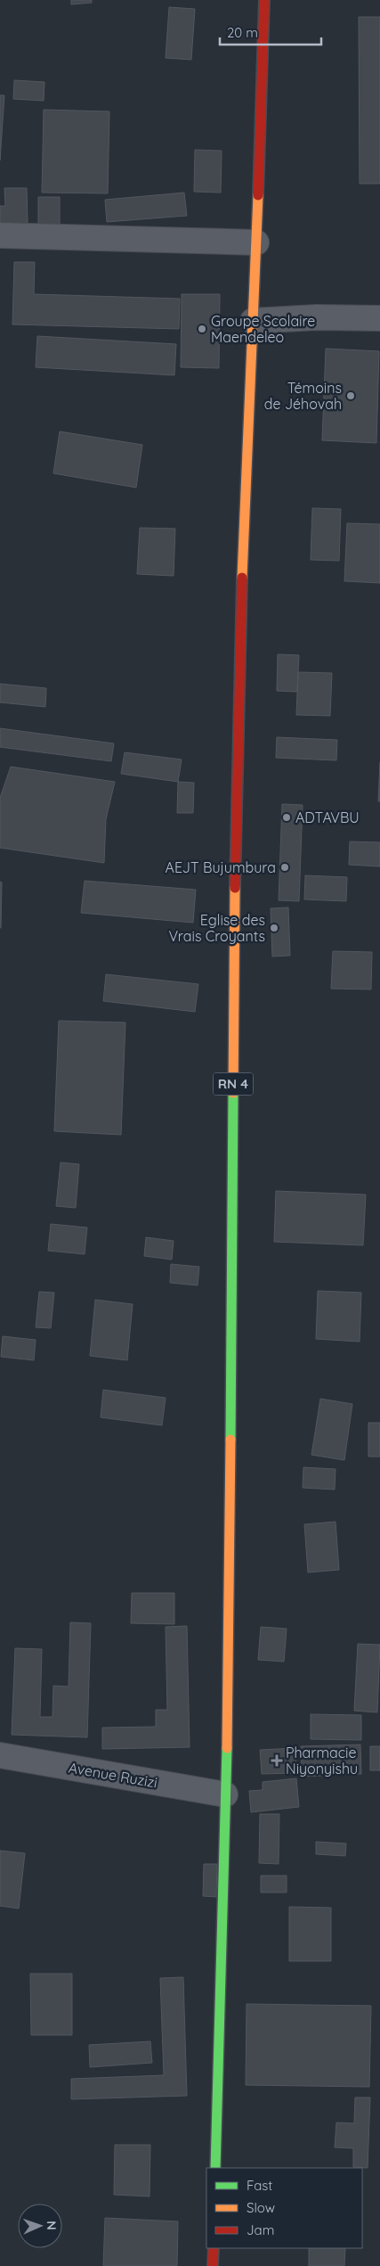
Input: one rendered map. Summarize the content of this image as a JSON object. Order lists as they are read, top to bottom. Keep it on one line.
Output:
{"streets":{"main road":["RN 4"],"street":["Avenue Ruzizi"]},"crossings":[["RN 4","Avenue Ruzizi"]],"places":{"other":["Groupe Scolaire Maendeleo","Témoins de Jéhovah","ADTAVBU","AEJT Bujumbura","Eglise des Vrais Croyants"],"health":["Pharmacie Niyonyishu"]},"legend":["Fast","Slow","Jam"],"scale_bar":"20 m","north":"right"}
